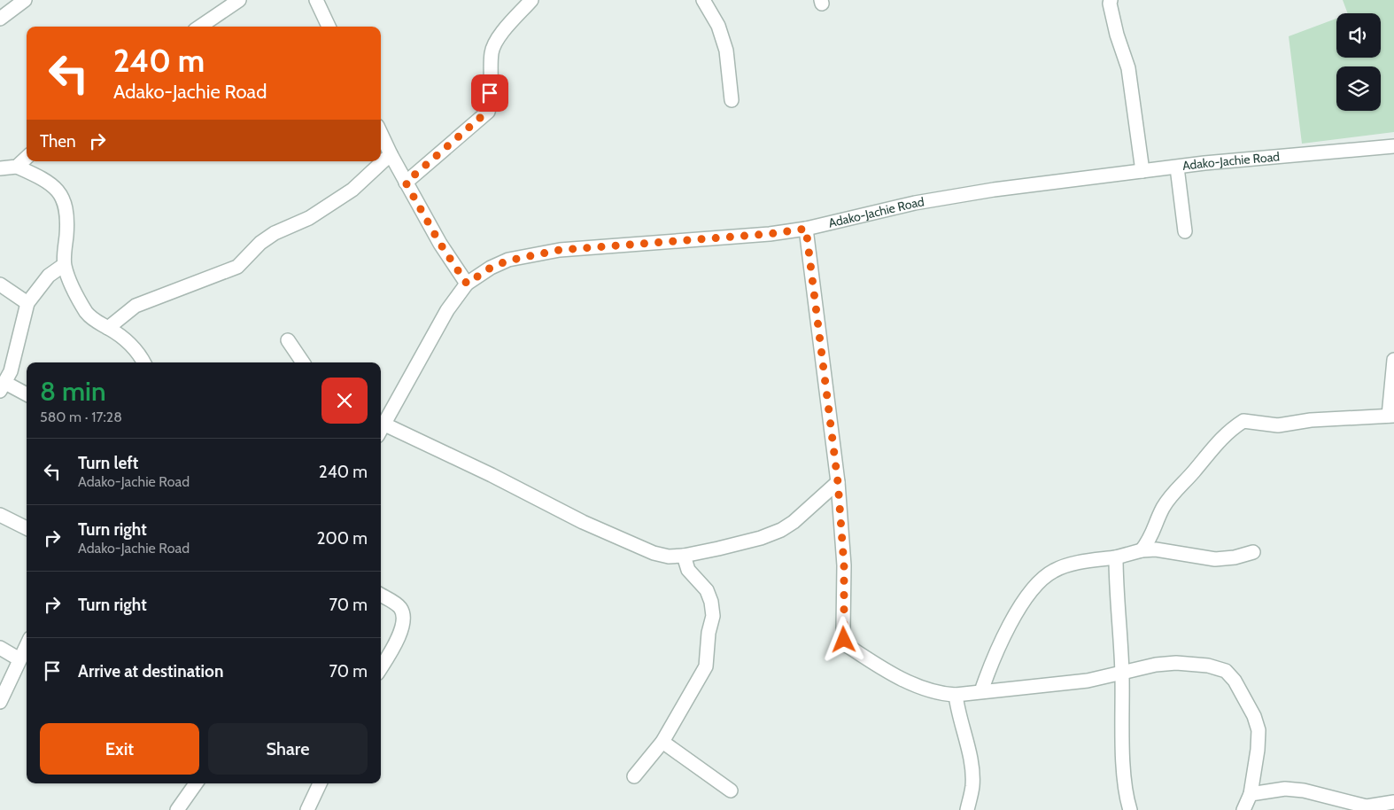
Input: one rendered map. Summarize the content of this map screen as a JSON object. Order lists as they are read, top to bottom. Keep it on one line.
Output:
{"streets":{"street":["Adako-Jachie Road"]},"page":{"turn":["240 m","Adako-Jachie Road"],"then":"Then","heading":["8 min","580 m · 17:28"],"list":[{"name":"Turn left","note":"Adako-Jachie Road","value":"240 m"},{"name":"Turn right","note":"Adako-Jachie Road","value":"200 m"},{"name":"Turn right","value":"70 m"},{"name":"Arrive at destination","value":"70 m"}],"buttons":["Exit","Share"]}}
